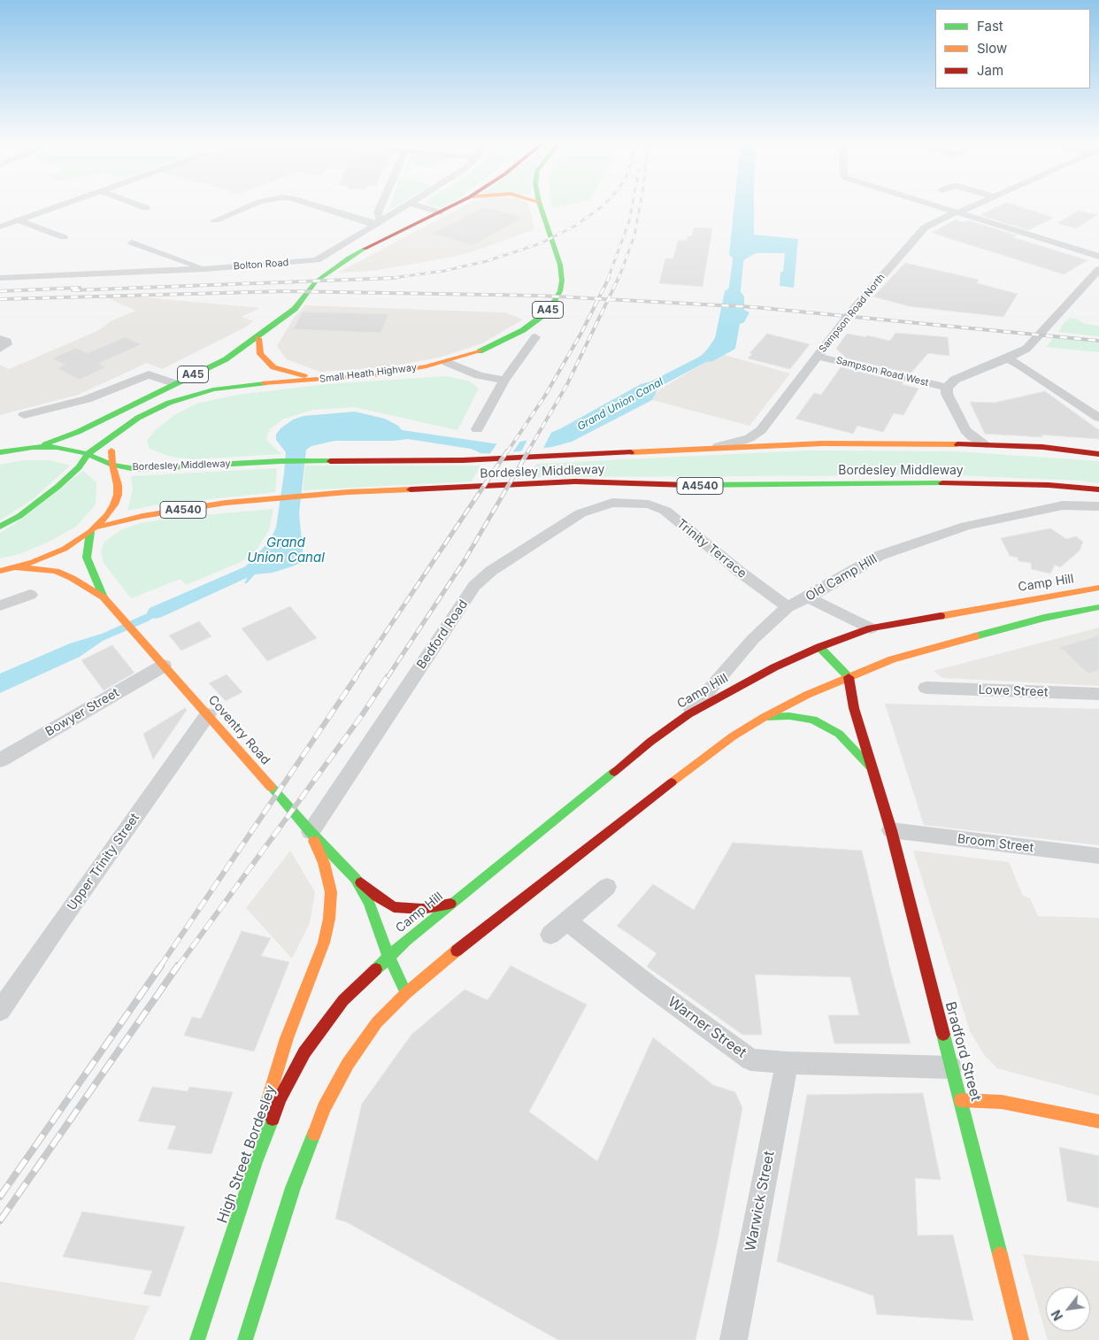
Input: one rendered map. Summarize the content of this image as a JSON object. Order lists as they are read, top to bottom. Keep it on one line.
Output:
{"streets":{"main road":["A45","Small Heath Highway","Bordesley Middleway","A4540","Camp Hill","Coventry Road","Bradford Street","High Street Bordesley"],"street":["Bolton Road","Sampson Road North","Sampson Road West","Trinity Terrace","Old Camp Hill","Bedford Road","Lowe Street","Bowyer Street","Broom Street","Upper Trinity Street","Warner Street","Warwick Street"]},"crossings":[["A45","Small Heath Highway"],["A45","Bordesley Middleway"],["Sampson Road North","Sampson Road West"],["Bordesley Middleway","A4540"],["Bordesley Middleway","Coventry Road"],["A4540","Coventry Road"],["Trinity Terrace","Old Camp Hill"],["Trinity Terrace","Bedford Road"],["Old Camp Hill","Camp Hill"],["Camp Hill","Coventry Road"],["Camp Hill","High Street Bordesley"],["Bedford Road","Coventry Road"],["Bowyer Street","Coventry Road"],["Coventry Road","Upper Trinity Street"],["Coventry Road","High Street Bordesley"],["Broom Street","Bradford Street"],["Warner Street","Bradford Street"],["Warner Street","Warwick Street"]],"water":["Grand Union Canal"],"legend":["Fast","Slow","Jam"],"north":"bottom left"}
